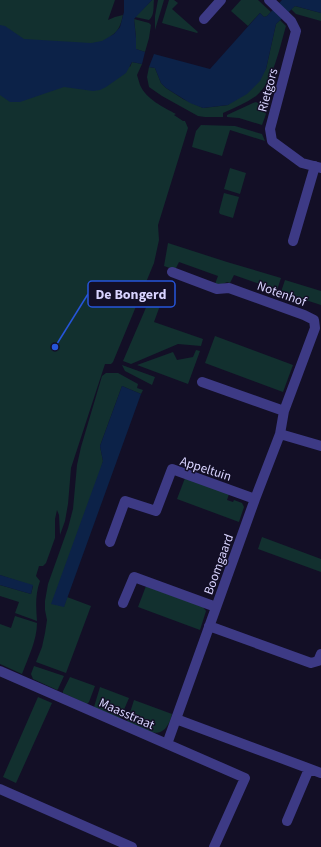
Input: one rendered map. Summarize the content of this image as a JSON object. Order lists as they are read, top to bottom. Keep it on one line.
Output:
{"streets":{"street":["Rietgors","Notenhof","Appeltuin","Boomgaard","Maasstraat"]},"crossings":[["Notenhof","Boomgaard"],["Appeltuin","Boomgaard"],["Boomgaard","Maasstraat"]],"places":["De Bongerd"]}
